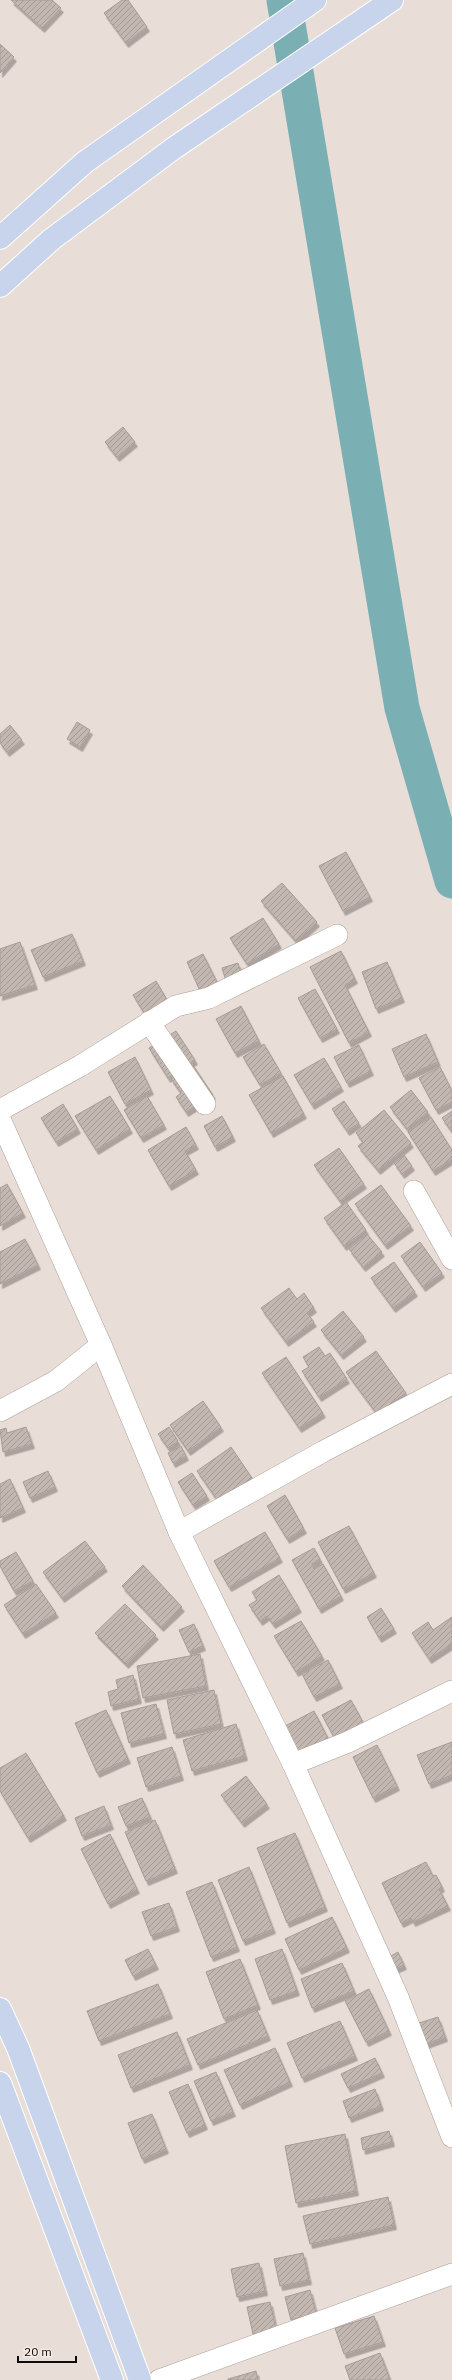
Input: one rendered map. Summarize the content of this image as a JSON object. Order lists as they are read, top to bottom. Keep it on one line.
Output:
{"scale_bar":"20 m"}
